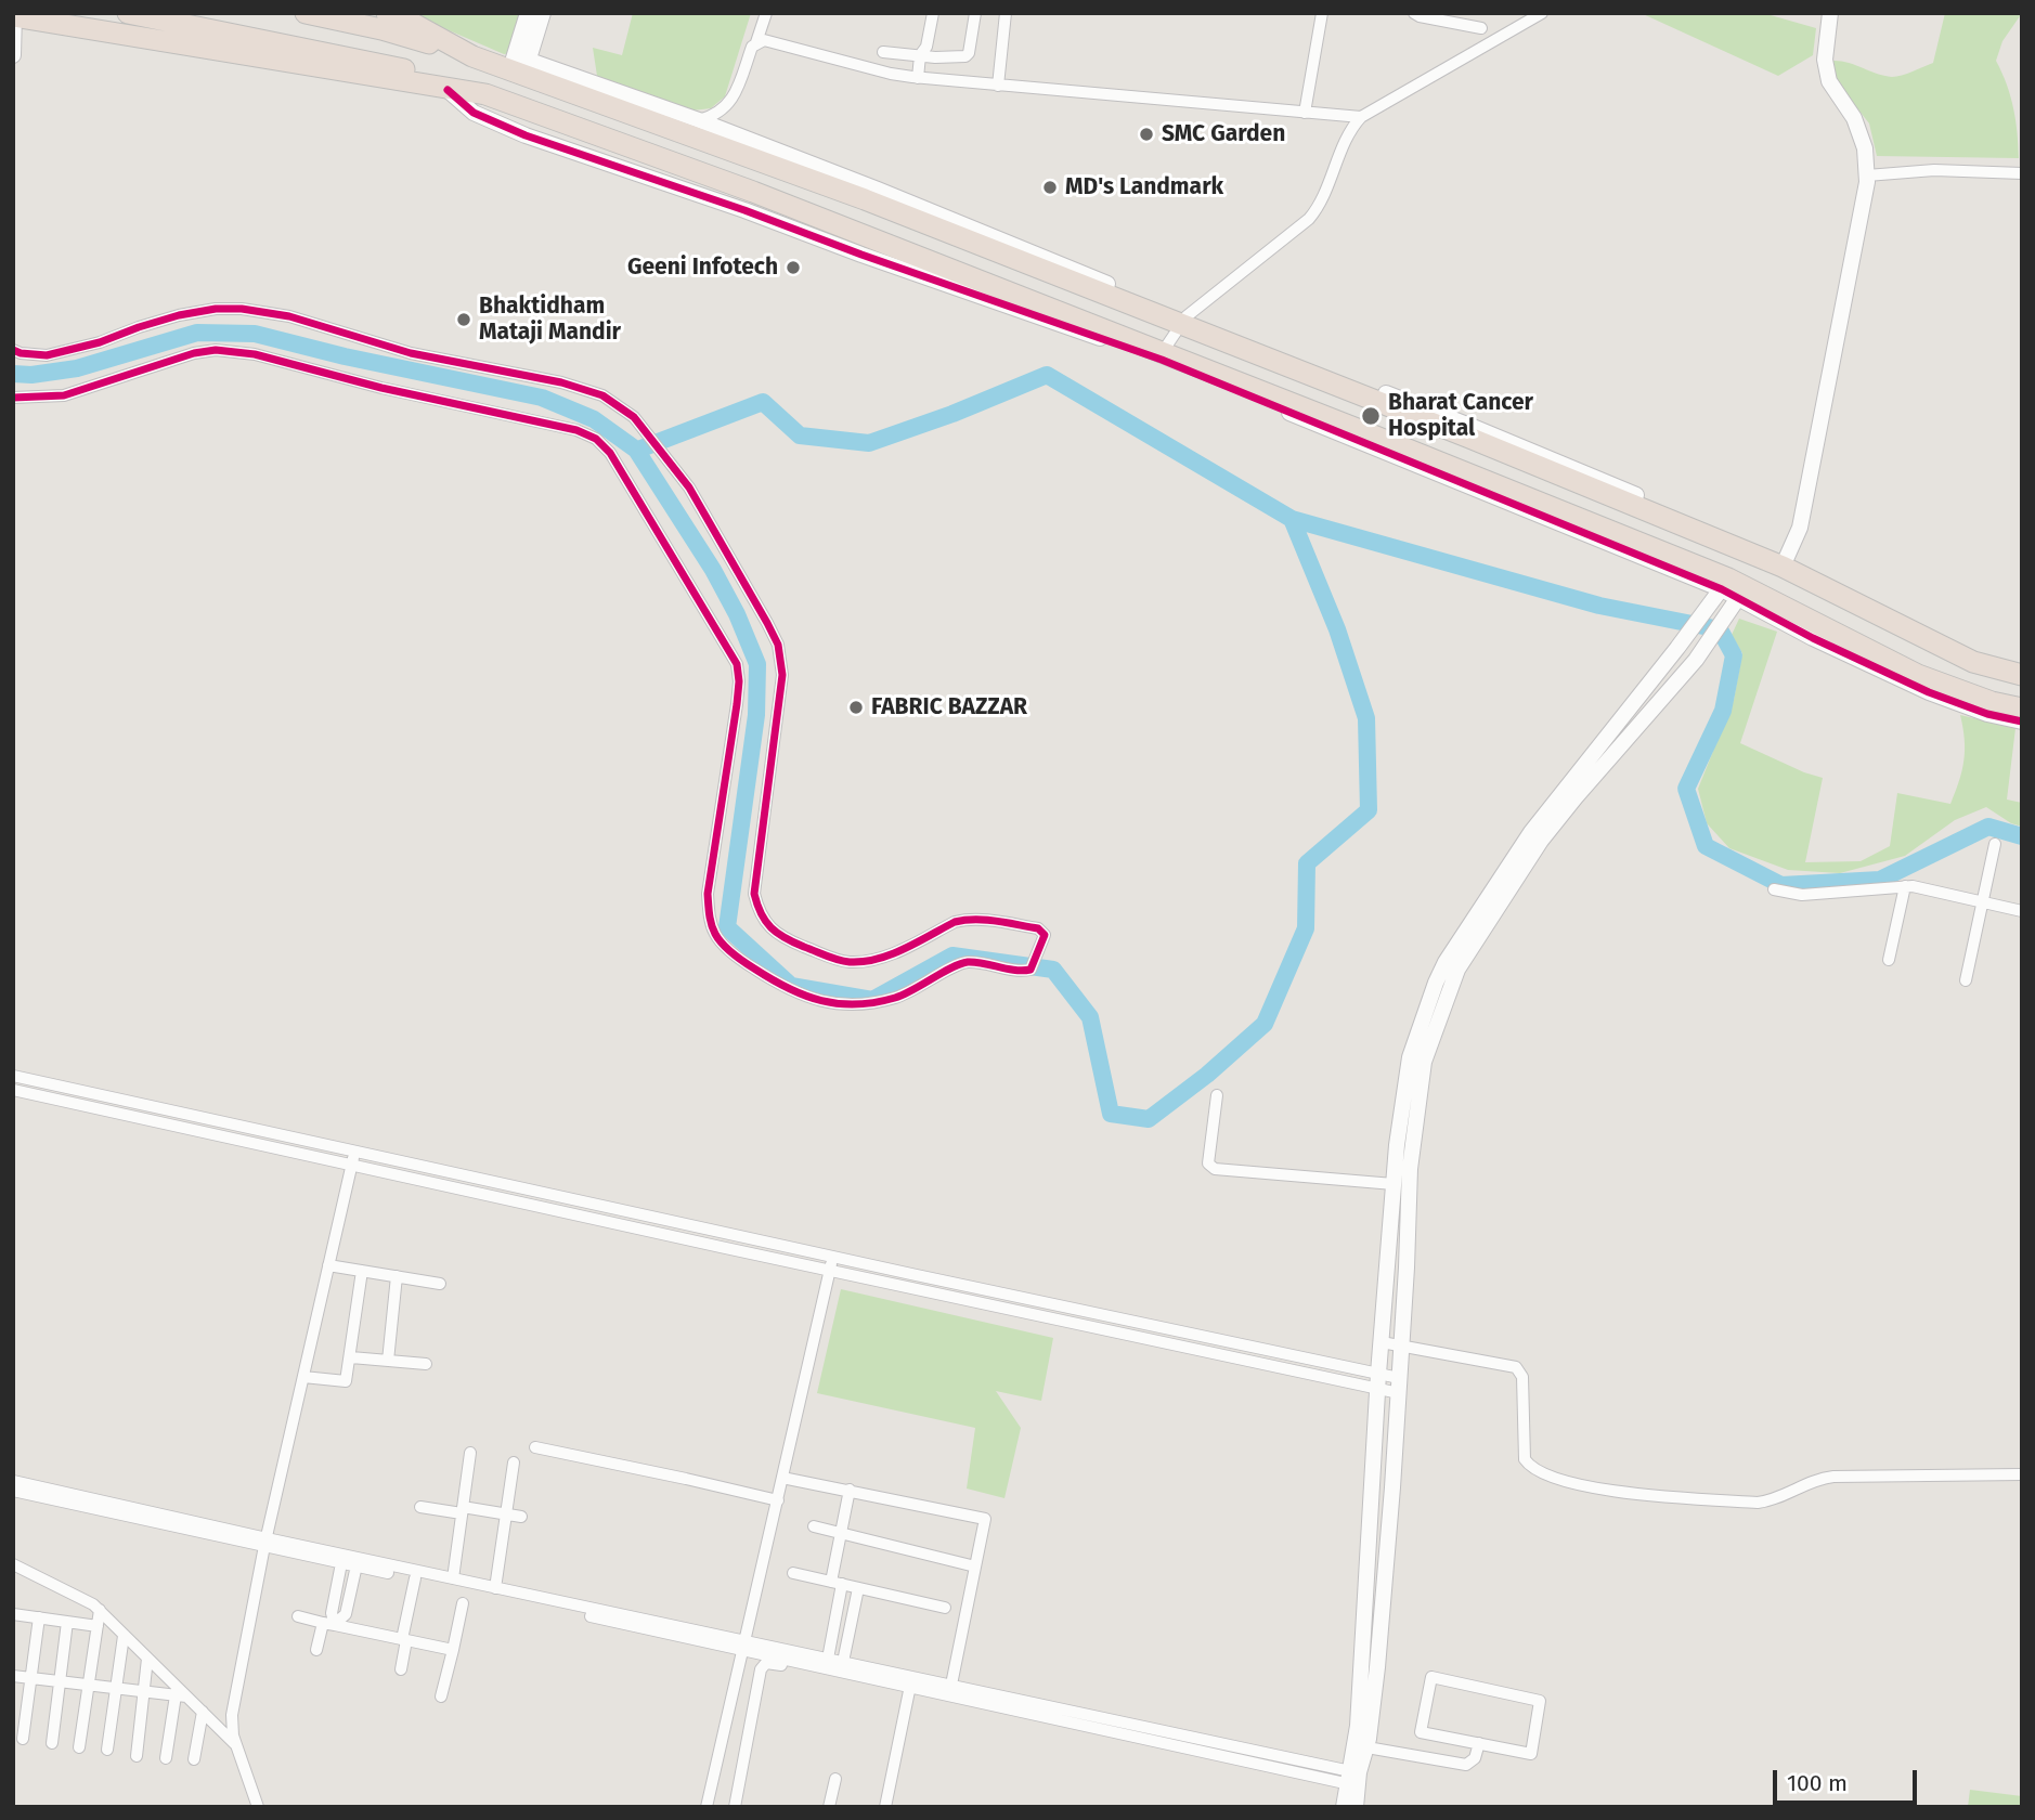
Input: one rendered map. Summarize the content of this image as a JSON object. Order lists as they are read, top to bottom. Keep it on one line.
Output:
{"places":["SMC Garden","MD's Landmark","Geeni Infotech","Bhaktidham Mataji Mandir","Bharat Cancer Hospital","FABRIC BAZZAR"],"scale_bar":"100 m"}
